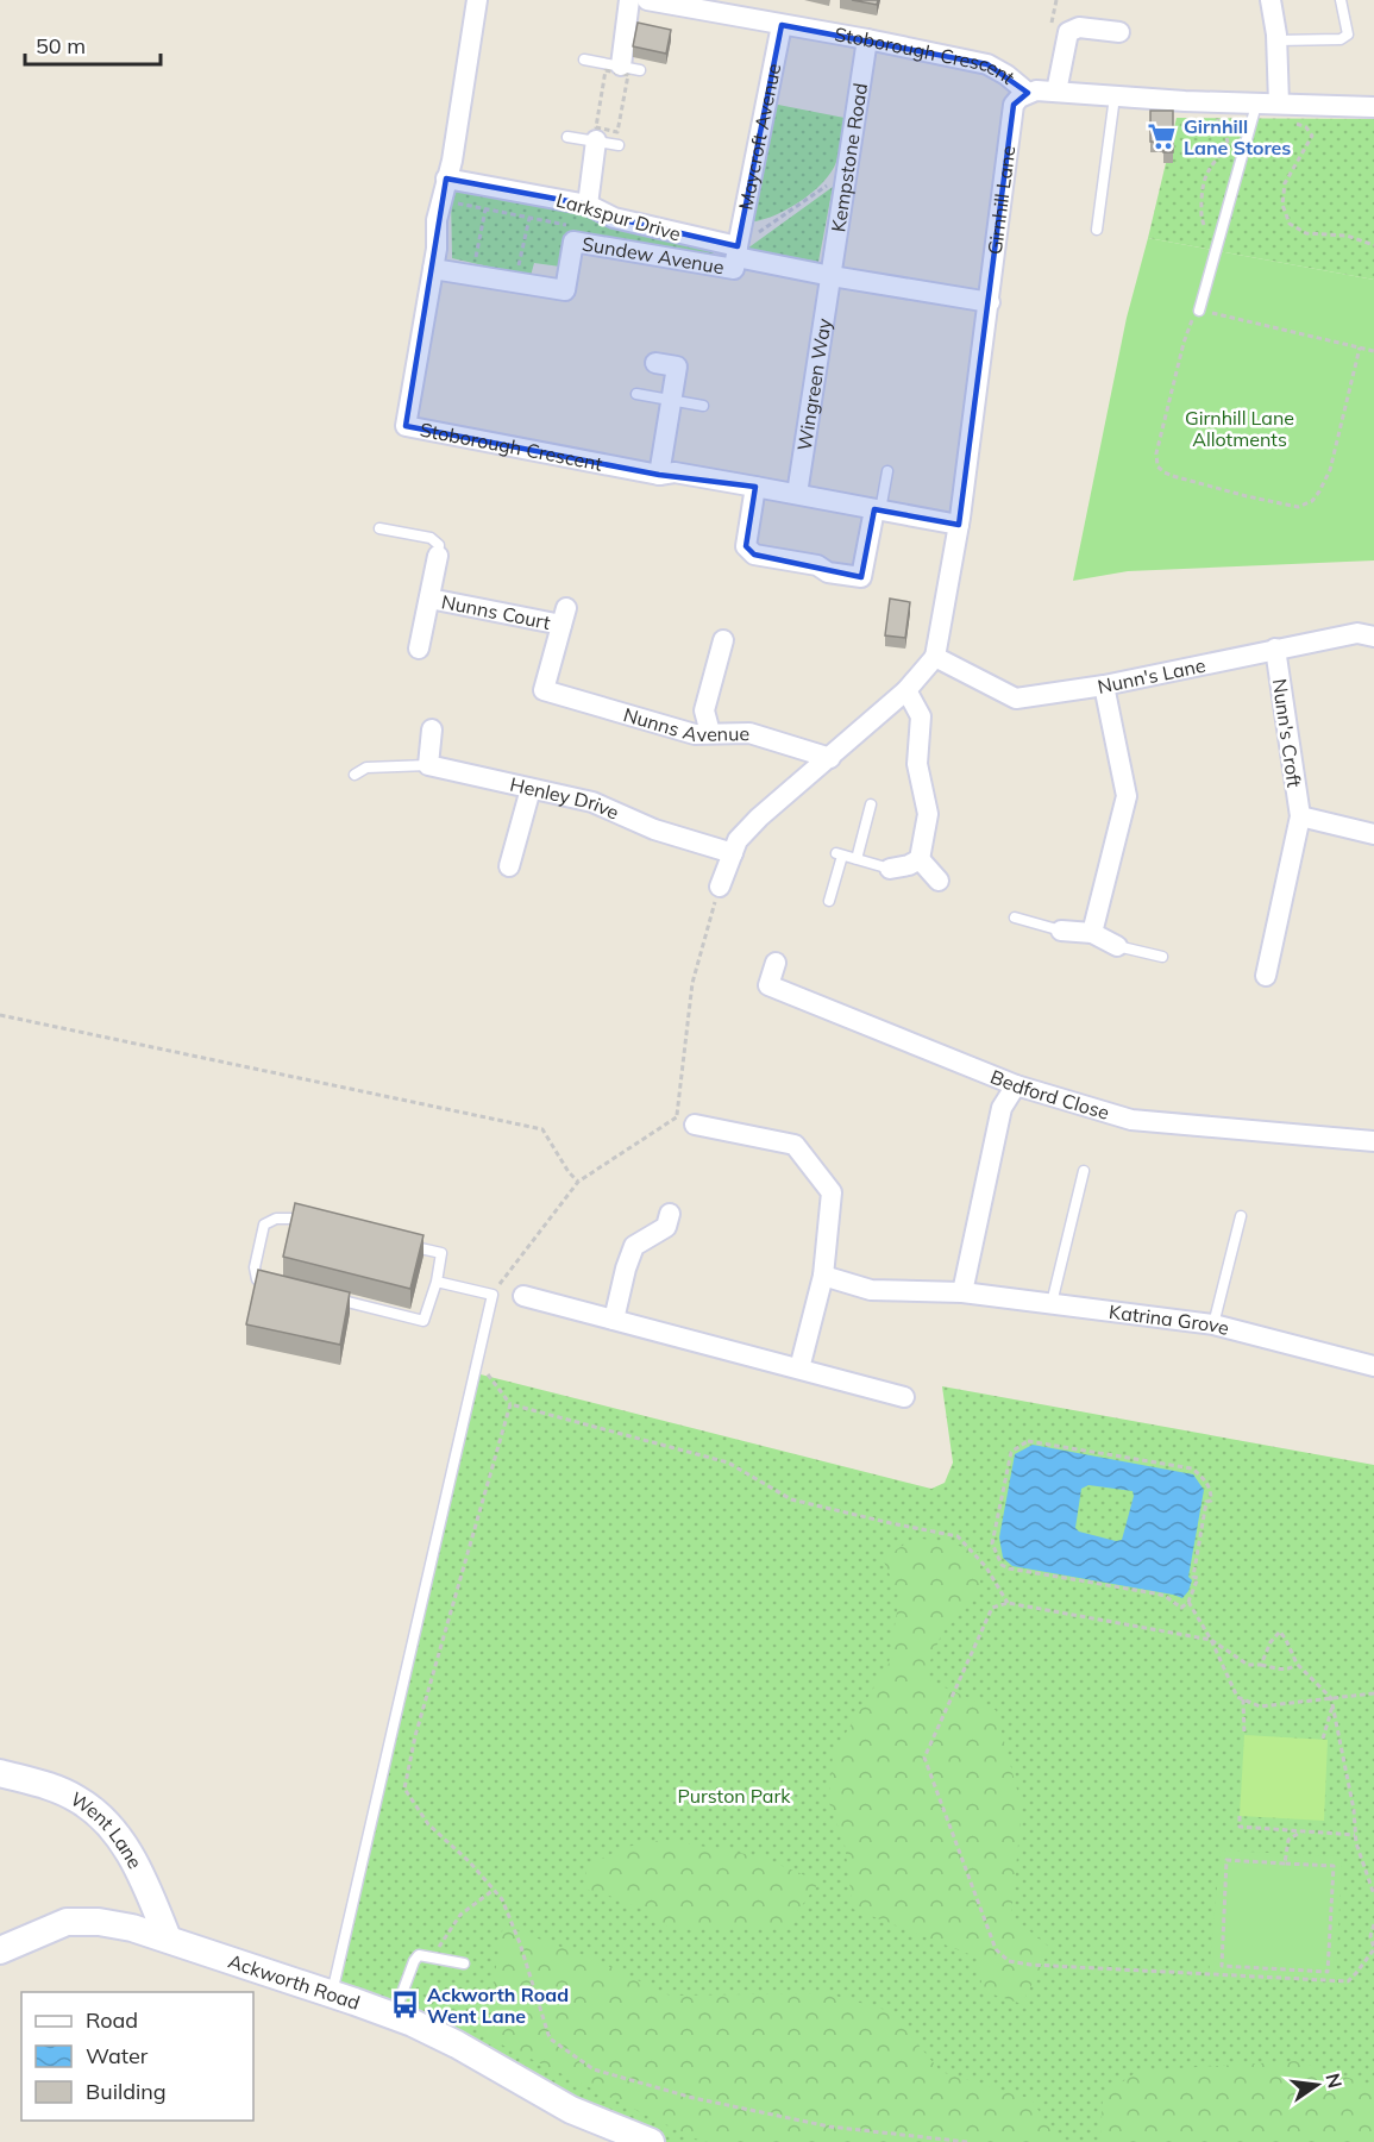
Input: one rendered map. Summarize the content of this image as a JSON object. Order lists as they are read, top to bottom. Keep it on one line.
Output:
{"streets":{"main road":["Went Lane","Ackworth Road"],"street":["Stoborough Crescent","Maycroft Avenue","Kempstone Road","Girnhill Lane","Larkspur Drive","Sundew Avenue","Wingreen Way","Nunns Court","Nunn's Lane","Nunns Avenue","Nunn's Croft","Henley Drive","Bedford Close","Katrina Grove"]},"crossings":[["Stoborough Crescent","Maycroft Avenue"],["Stoborough Crescent","Kempstone Road"],["Stoborough Crescent","Girnhill Lane"],["Stoborough Crescent","Larkspur Drive"],["Stoborough Crescent","Sundew Avenue"],["Stoborough Crescent","Wingreen Way"],["Maycroft Avenue","Larkspur Drive"],["Maycroft Avenue","Sundew Avenue"],["Kempstone Road","Sundew Avenue"],["Kempstone Road","Wingreen Way"],["Girnhill Lane","Sundew Avenue"],["Girnhill Lane","Nunn's Lane"],["Larkspur Drive","Sundew Avenue"],["Sundew Avenue","Wingreen Way"],["Nunns Court","Nunns Avenue"],["Nunn's Lane","Nunn's Croft"],["Went Lane","Ackworth Road"]],"parks":["Girnhill Lane Allotments","Purston Park"],"places":{"supermarket":["Girnhill Lane Stores"],"bus stop":["Ackworth Road Went Lane"]},"legend":["Road","Water","Building"],"scale_bar":"50 m","north":"right"}
